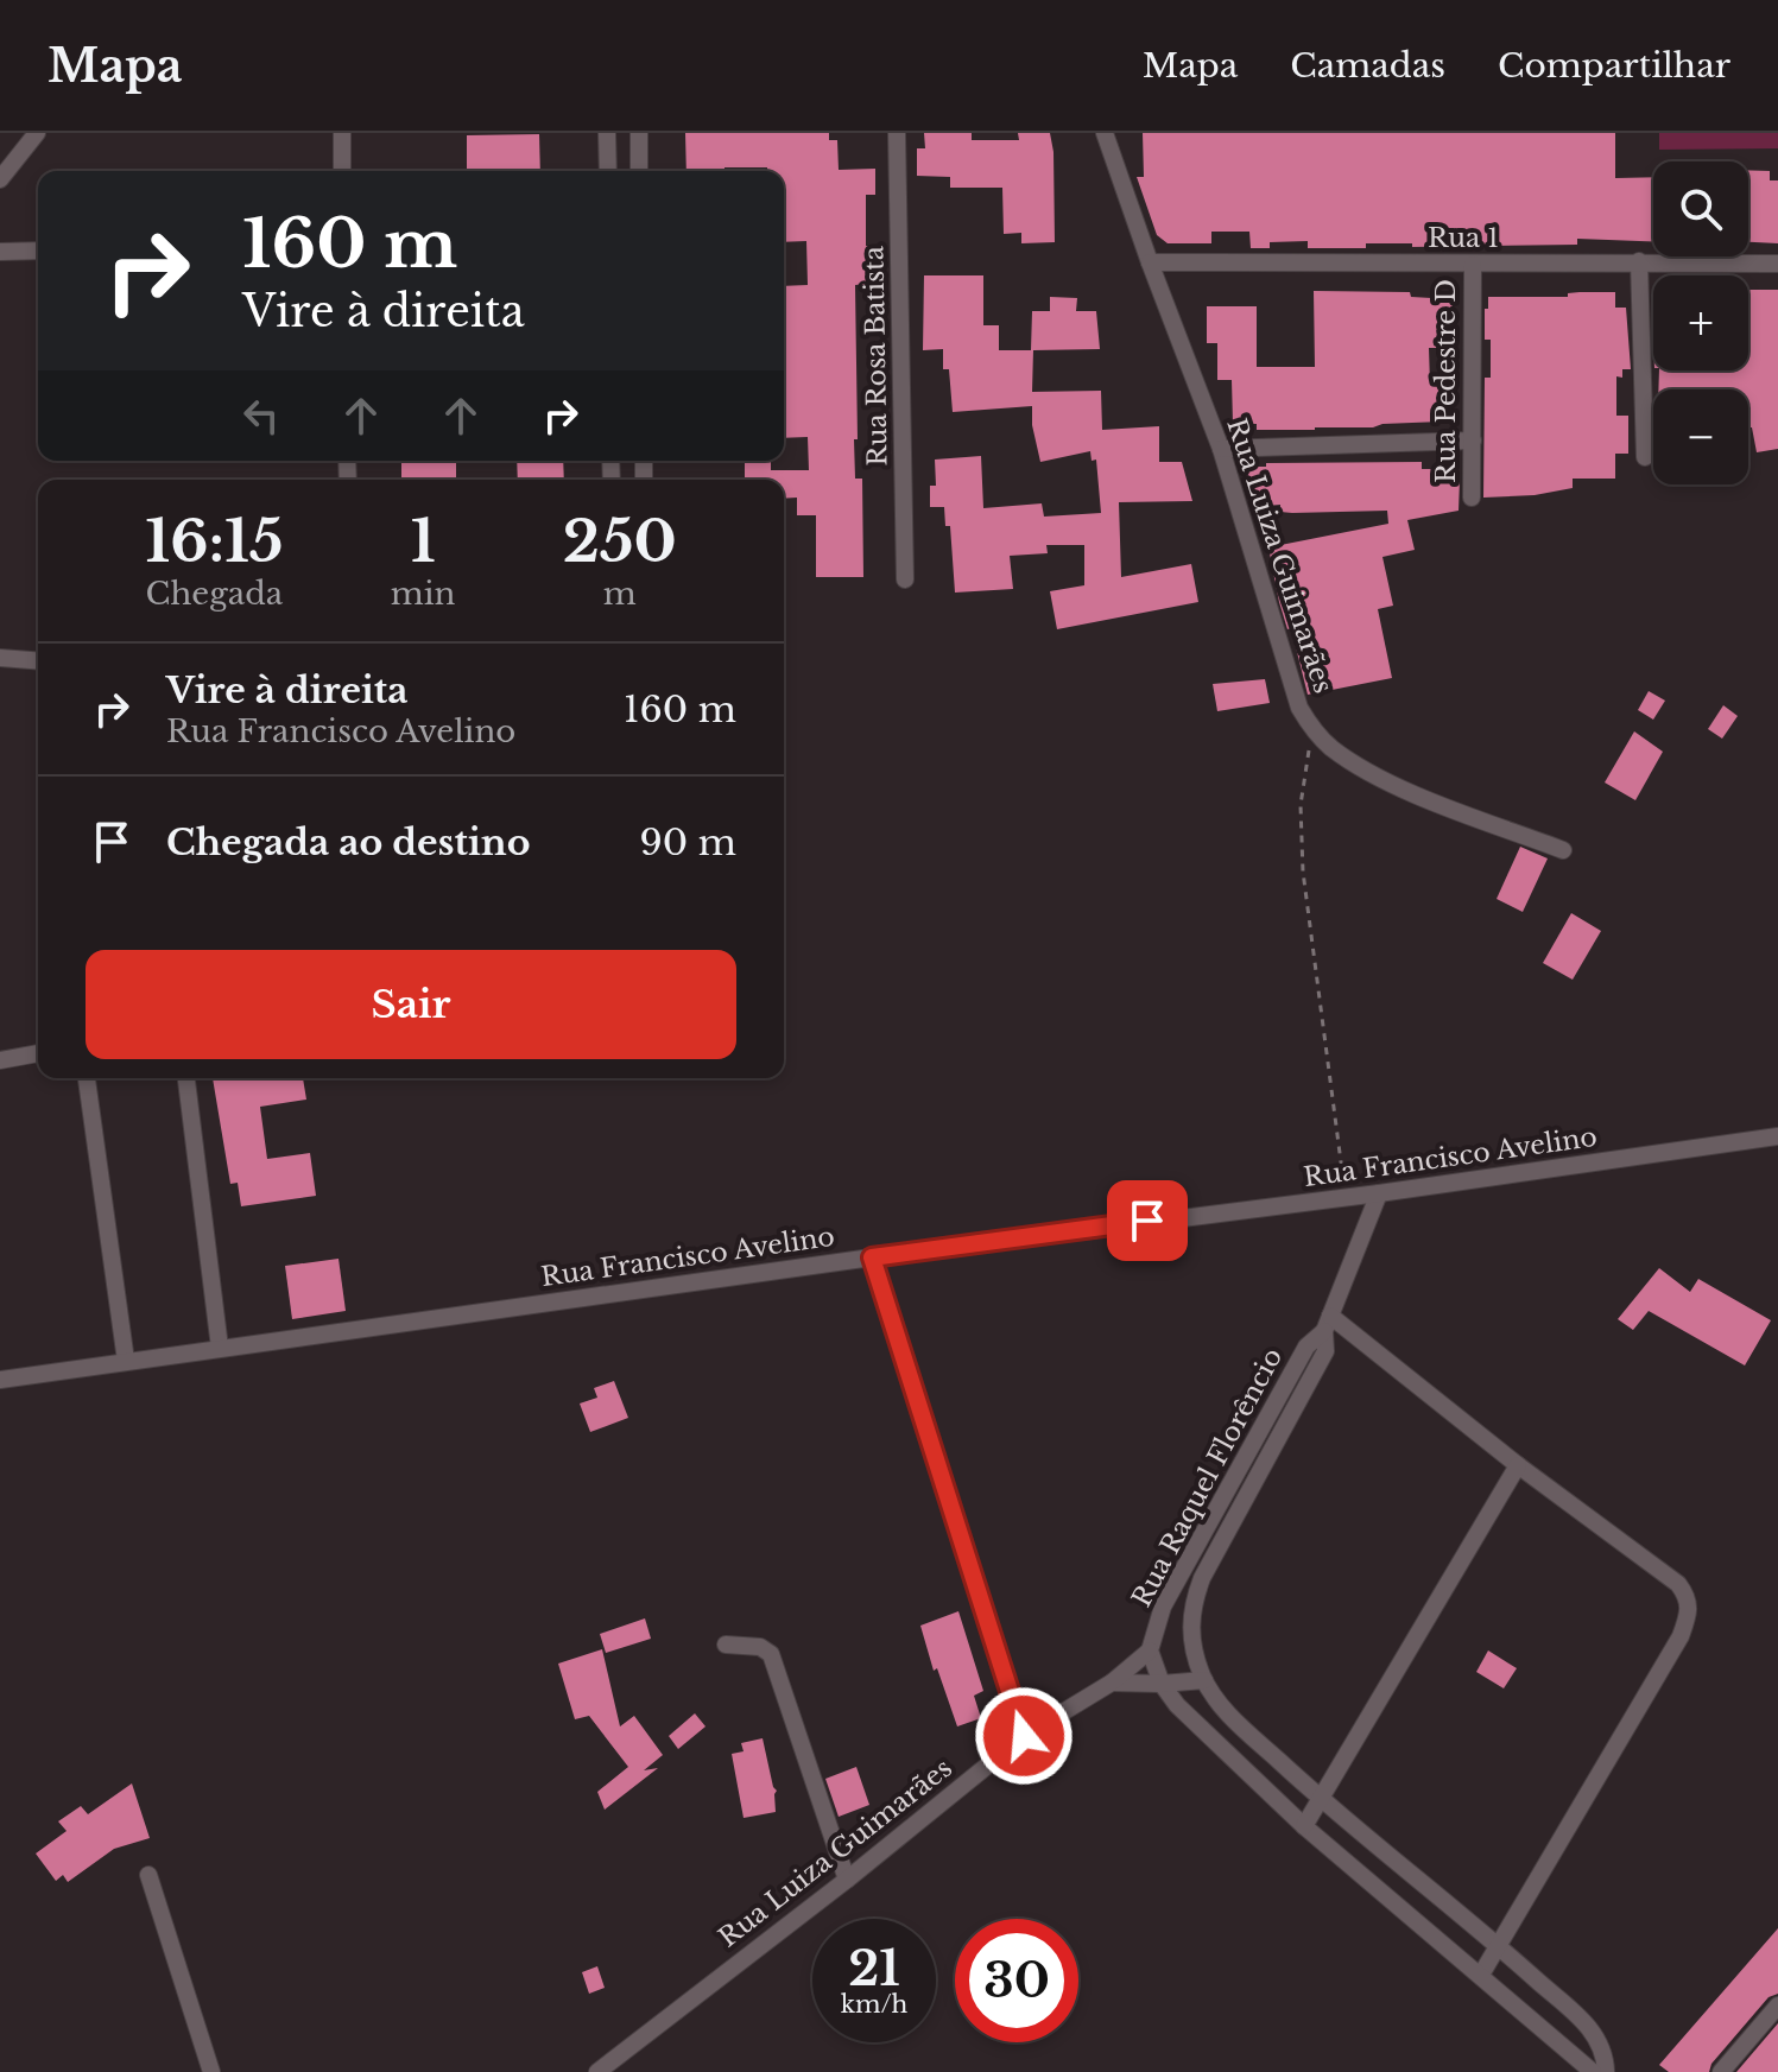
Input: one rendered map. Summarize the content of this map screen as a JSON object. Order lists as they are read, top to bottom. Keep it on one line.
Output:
{"streets":{"street":["Rua 1","Rua Rosa Batista","Rua Pedestre D","Rua Luiza Guimarães","Rua Francisco Avelino","Rua Raquel Florêncio"]},"crossings":[["Rua 1","Rua Pedestre D"],["Rua 1","Rua Luiza Guimarães"],["Rua Luiza Guimarães","Rua Raquel Florêncio"]],"page":{"header":"Mapa","nav":["Mapa","Camadas","Compartilhar"],"map_buttons":["+","−"],"turn":["160 m","Vire à direita"],"eta":["16:15","Chegada","1","min","250","m"],"list":[{"name":"Vire à direita","note":"Rua Francisco Avelino","value":"160 m"},{"name":"Chegada ao destino","value":"90 m"}],"buttons":"Sair","speed":"21 km/h","limit":"30"}}
